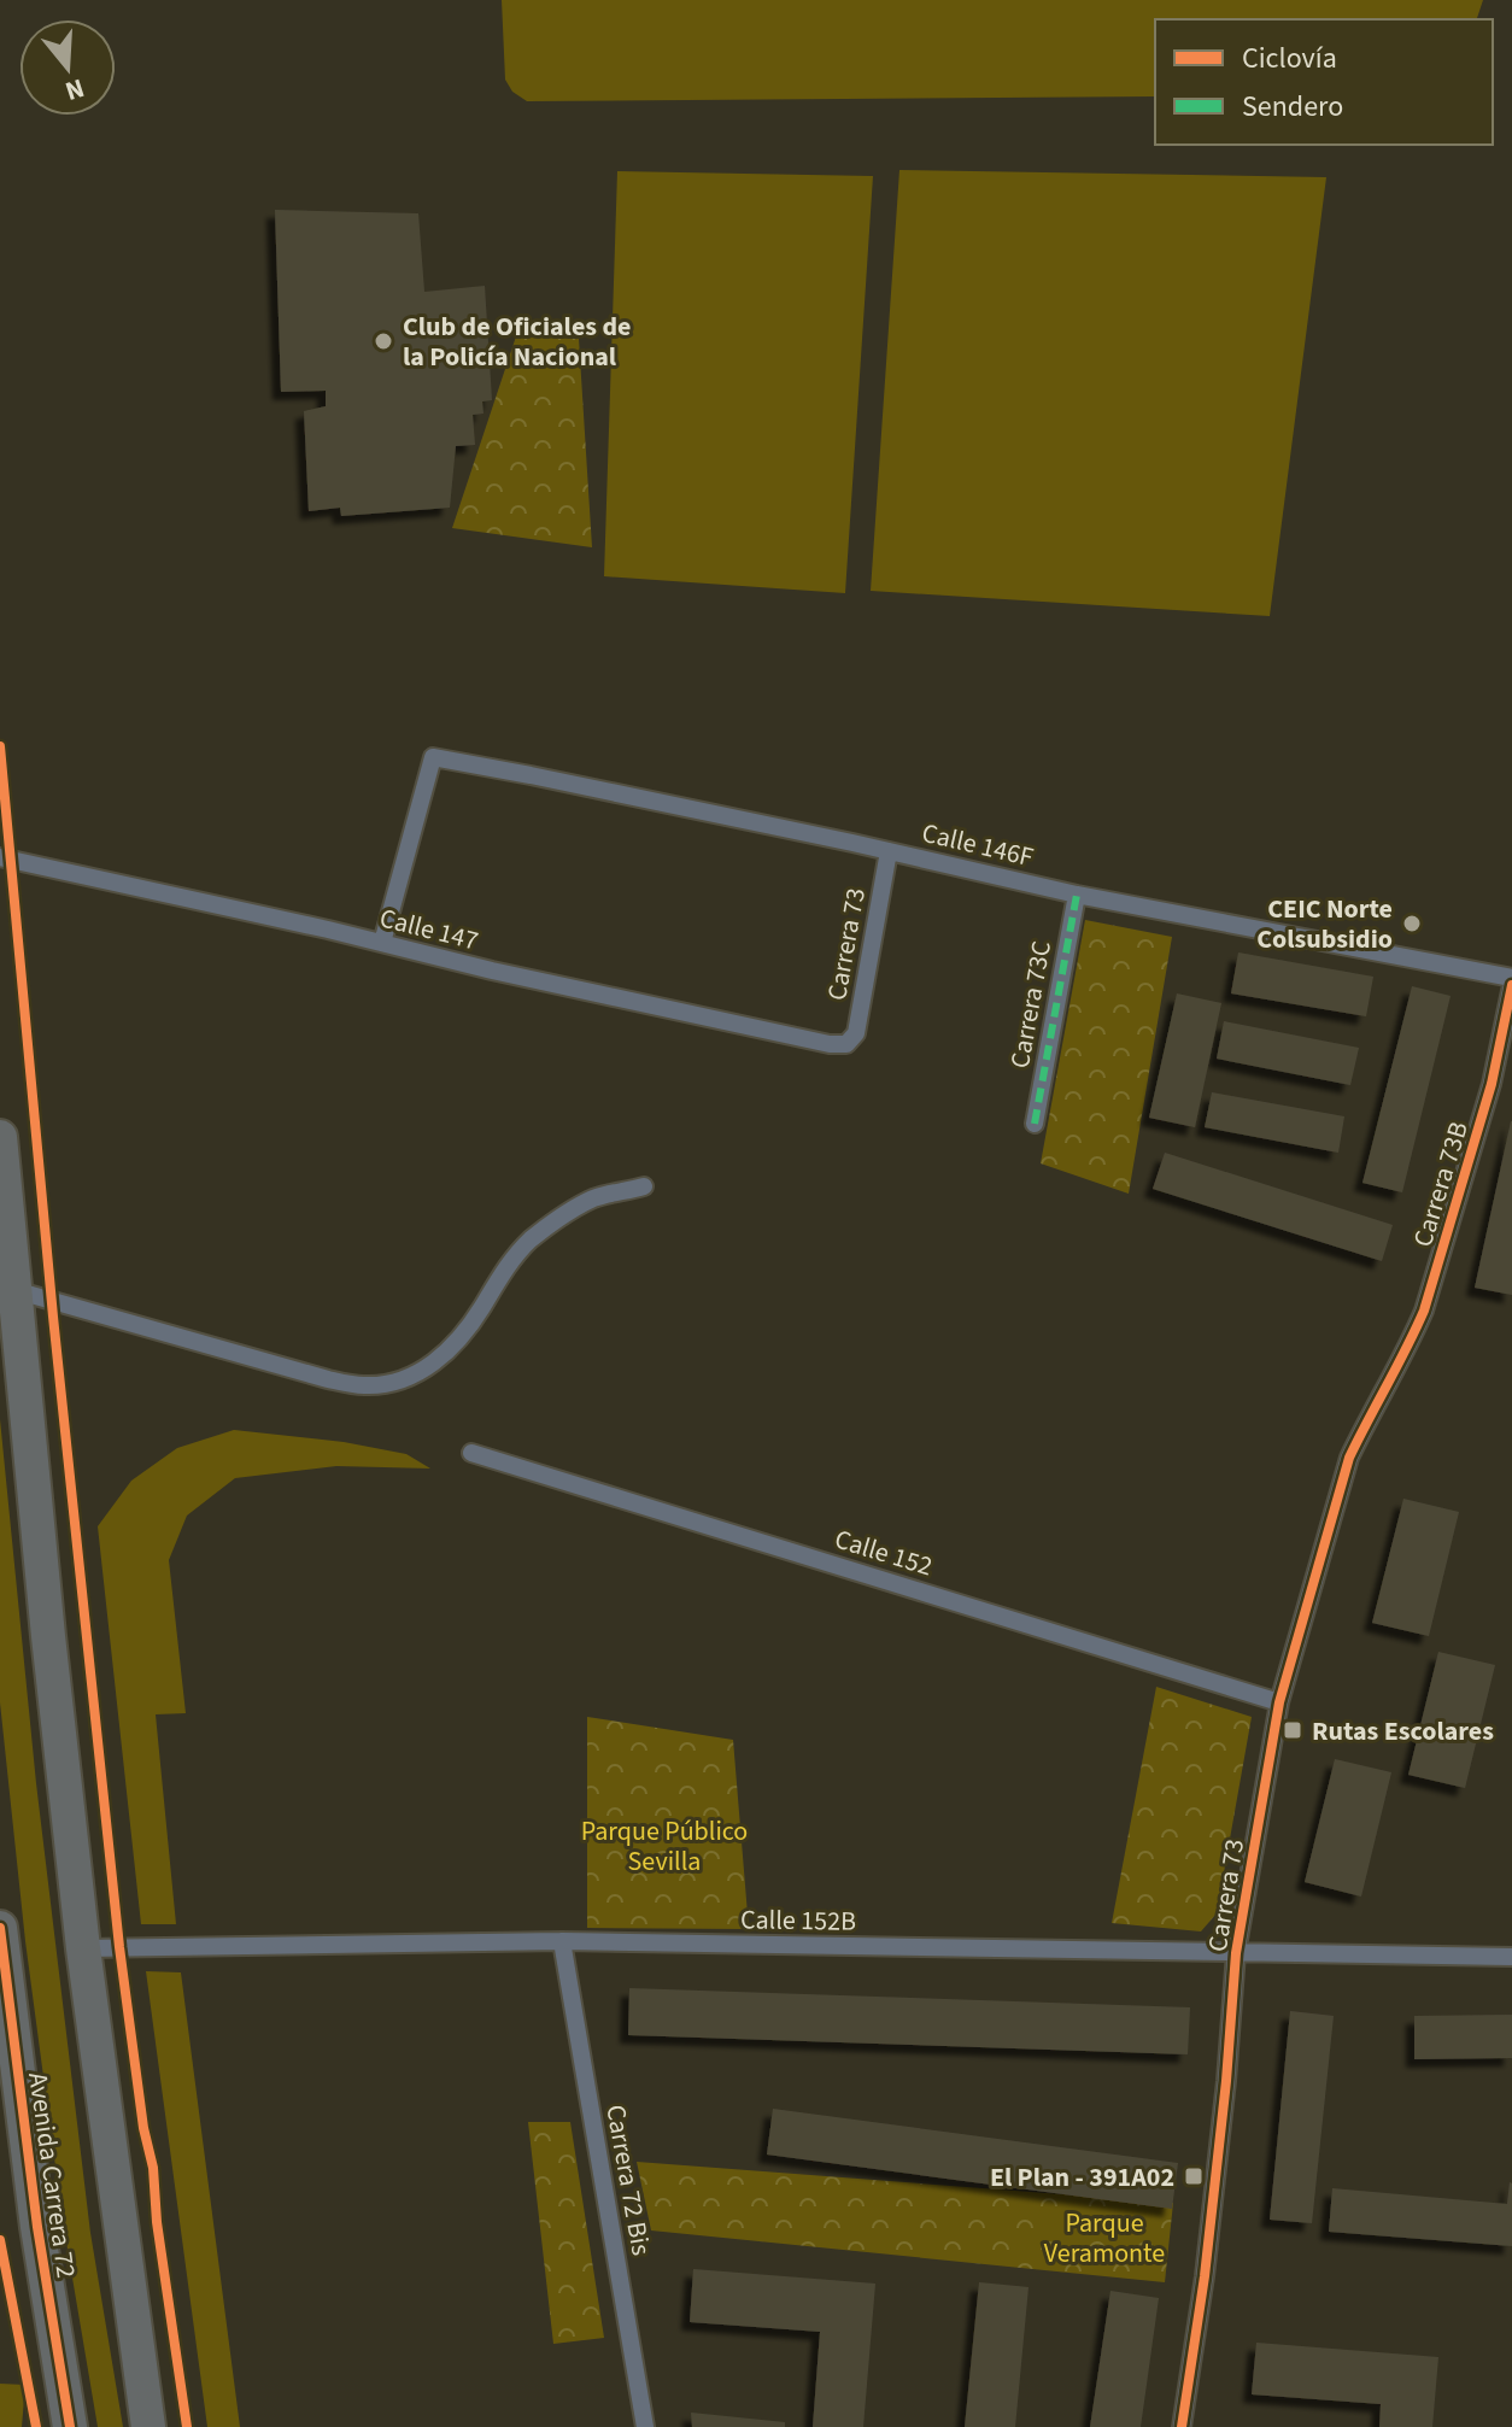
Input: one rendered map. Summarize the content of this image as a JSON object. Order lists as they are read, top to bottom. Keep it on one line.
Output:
{"streets":{"highway":["Avenida Carrera 72"],"street":["Calle 146F","Calle 147","Carrera 73","Carrera 73C","Carrera 73B","Calle 152","Calle 152B","Carrera 72 Bis"]},"crossings":[["Calle 146F","Calle 147"],["Calle 146F","Carrera 73"],["Calle 146F","Carrera 73C"],["Calle 147","Carrera 73"],["Carrera 73","Carrera 73B"],["Carrera 73","Calle 152"],["Carrera 73","Calle 152B"],["Calle 152B","Carrera 72 Bis"]],"parks":["Parque Público Sevilla","Parque Veramonte"],"places":{"other":["Club de Oficiales de la Policía Nacional","CEIC Norte Colsubsidio"],"transit":["Rutas Escolares","El Plan - 391A02"]},"legend":["Ciclovía","Sendero"],"north":"bottom"}
